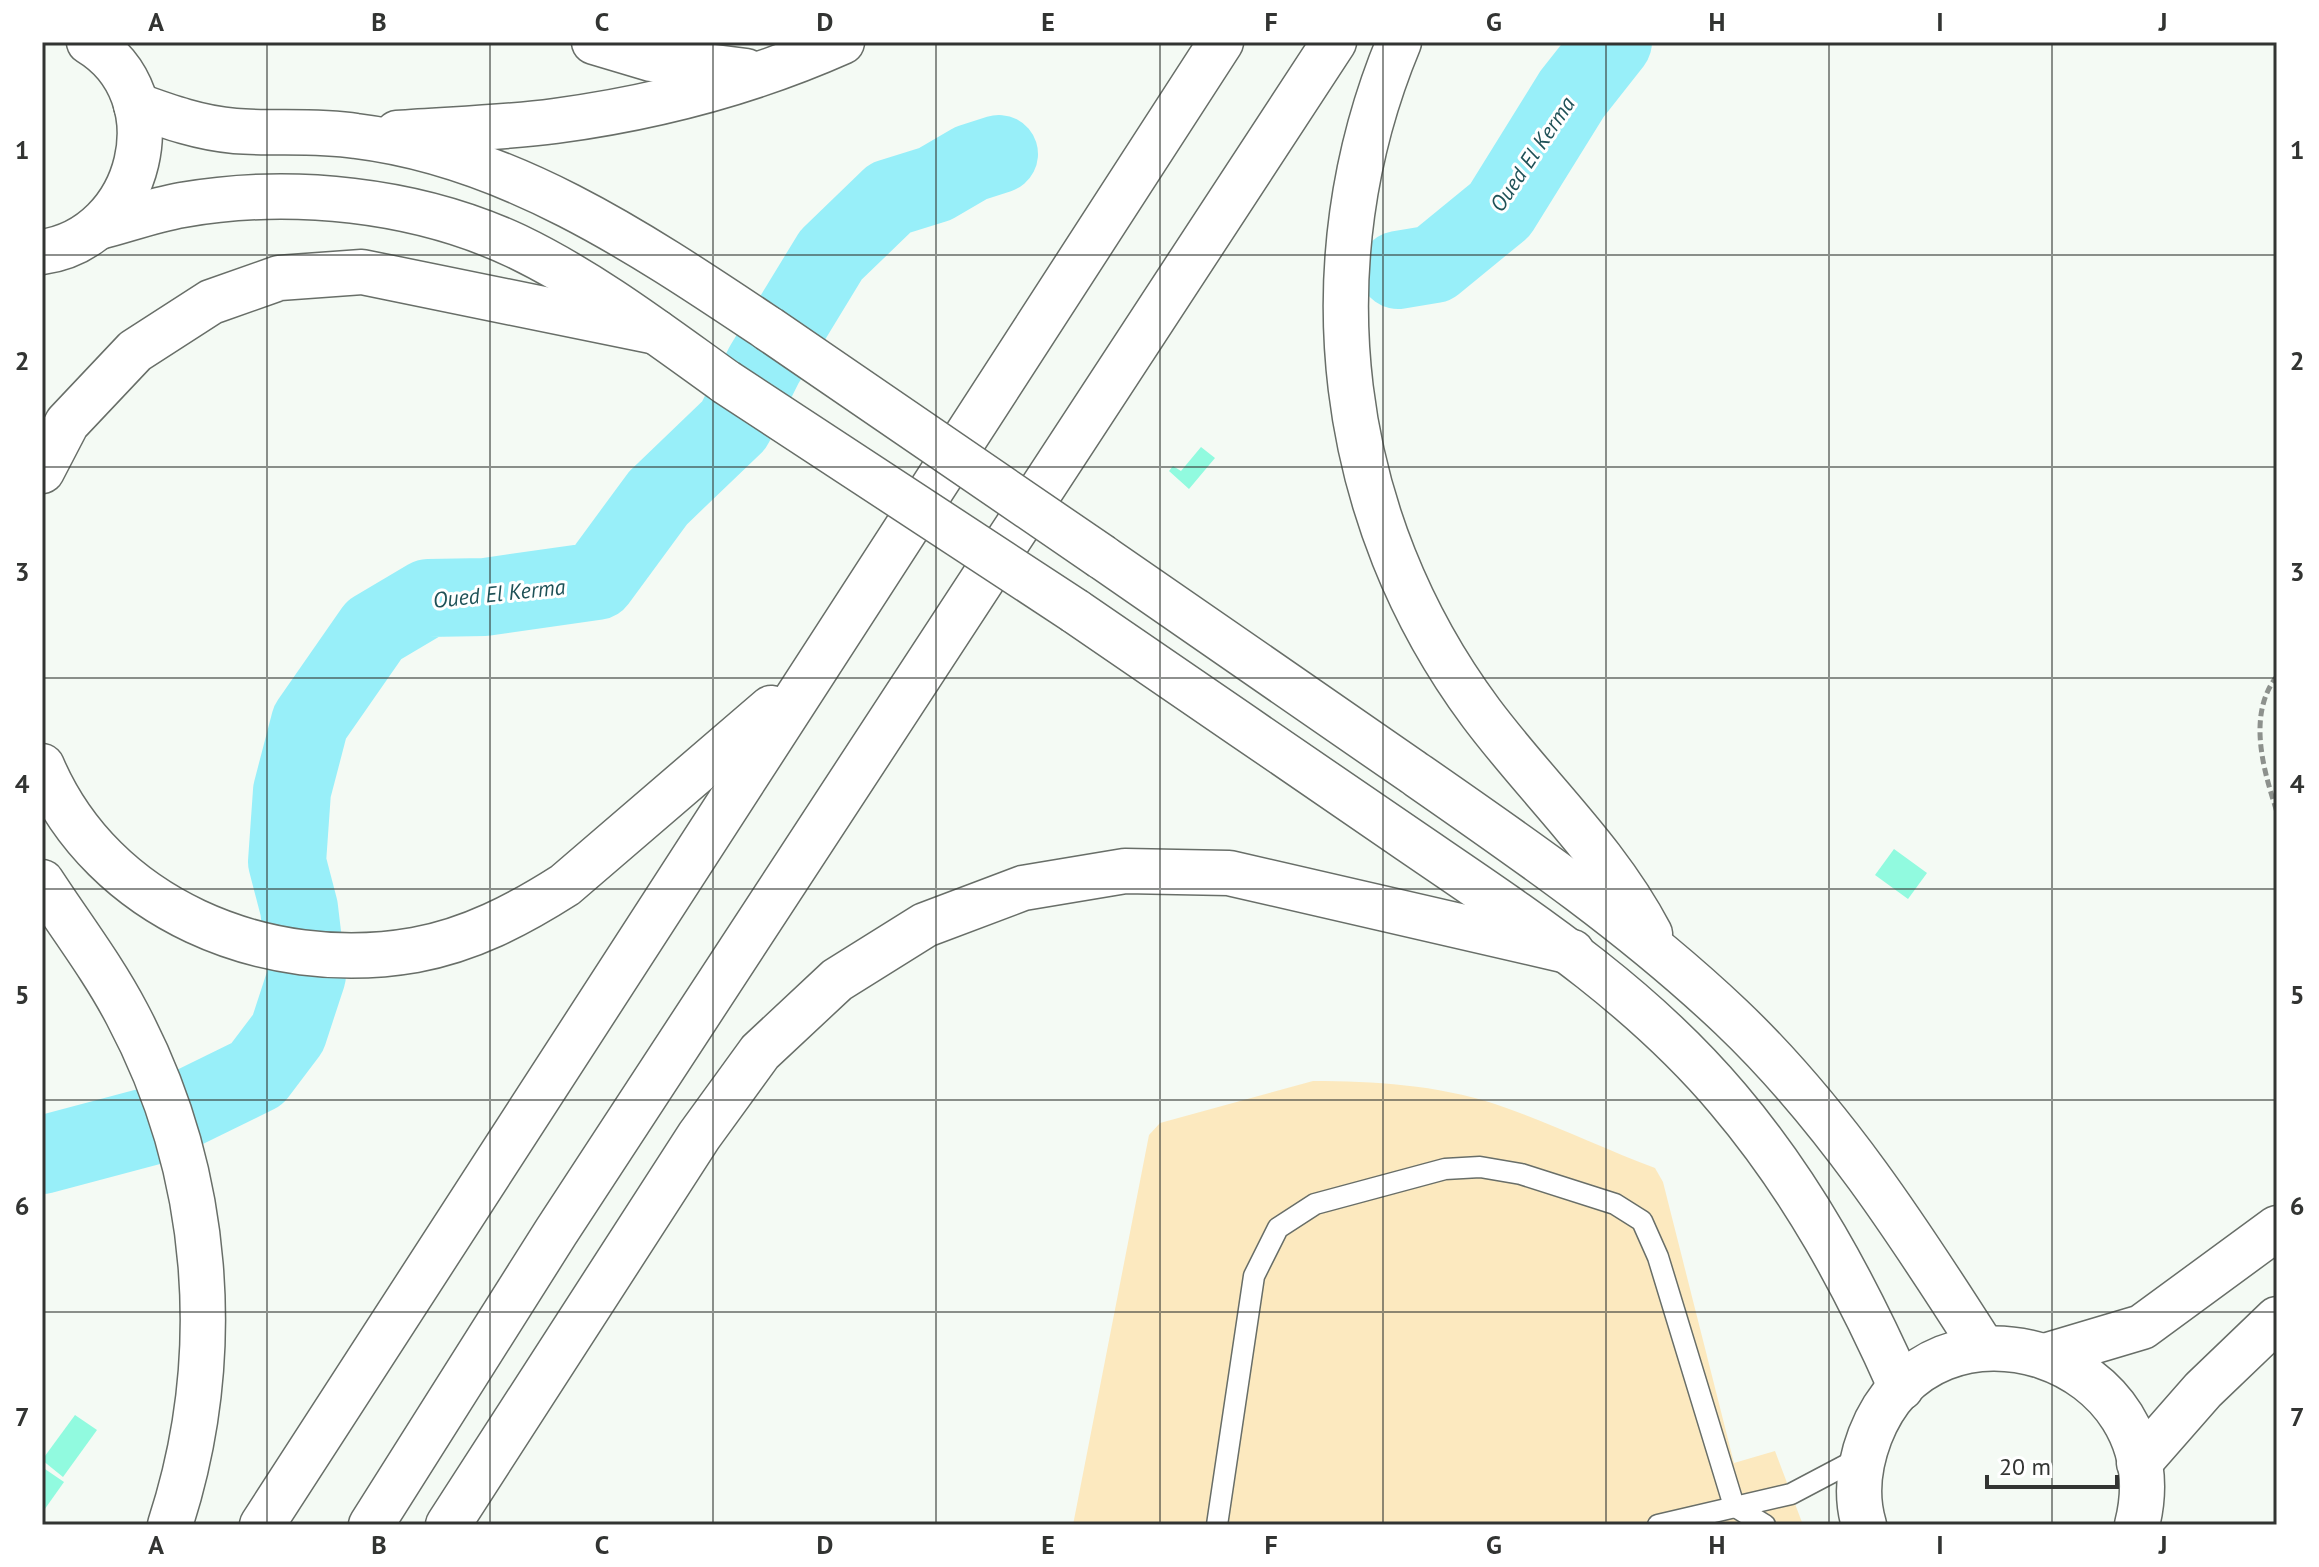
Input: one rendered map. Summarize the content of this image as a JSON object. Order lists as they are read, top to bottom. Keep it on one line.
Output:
{"water":["Oued El Kerma"],"scale_bar":"20 m","grid":{"columns":["A","B","C","D","E","F","G","H","I","J"],"rows":["1","2","3","4","5","6","7"]}}
